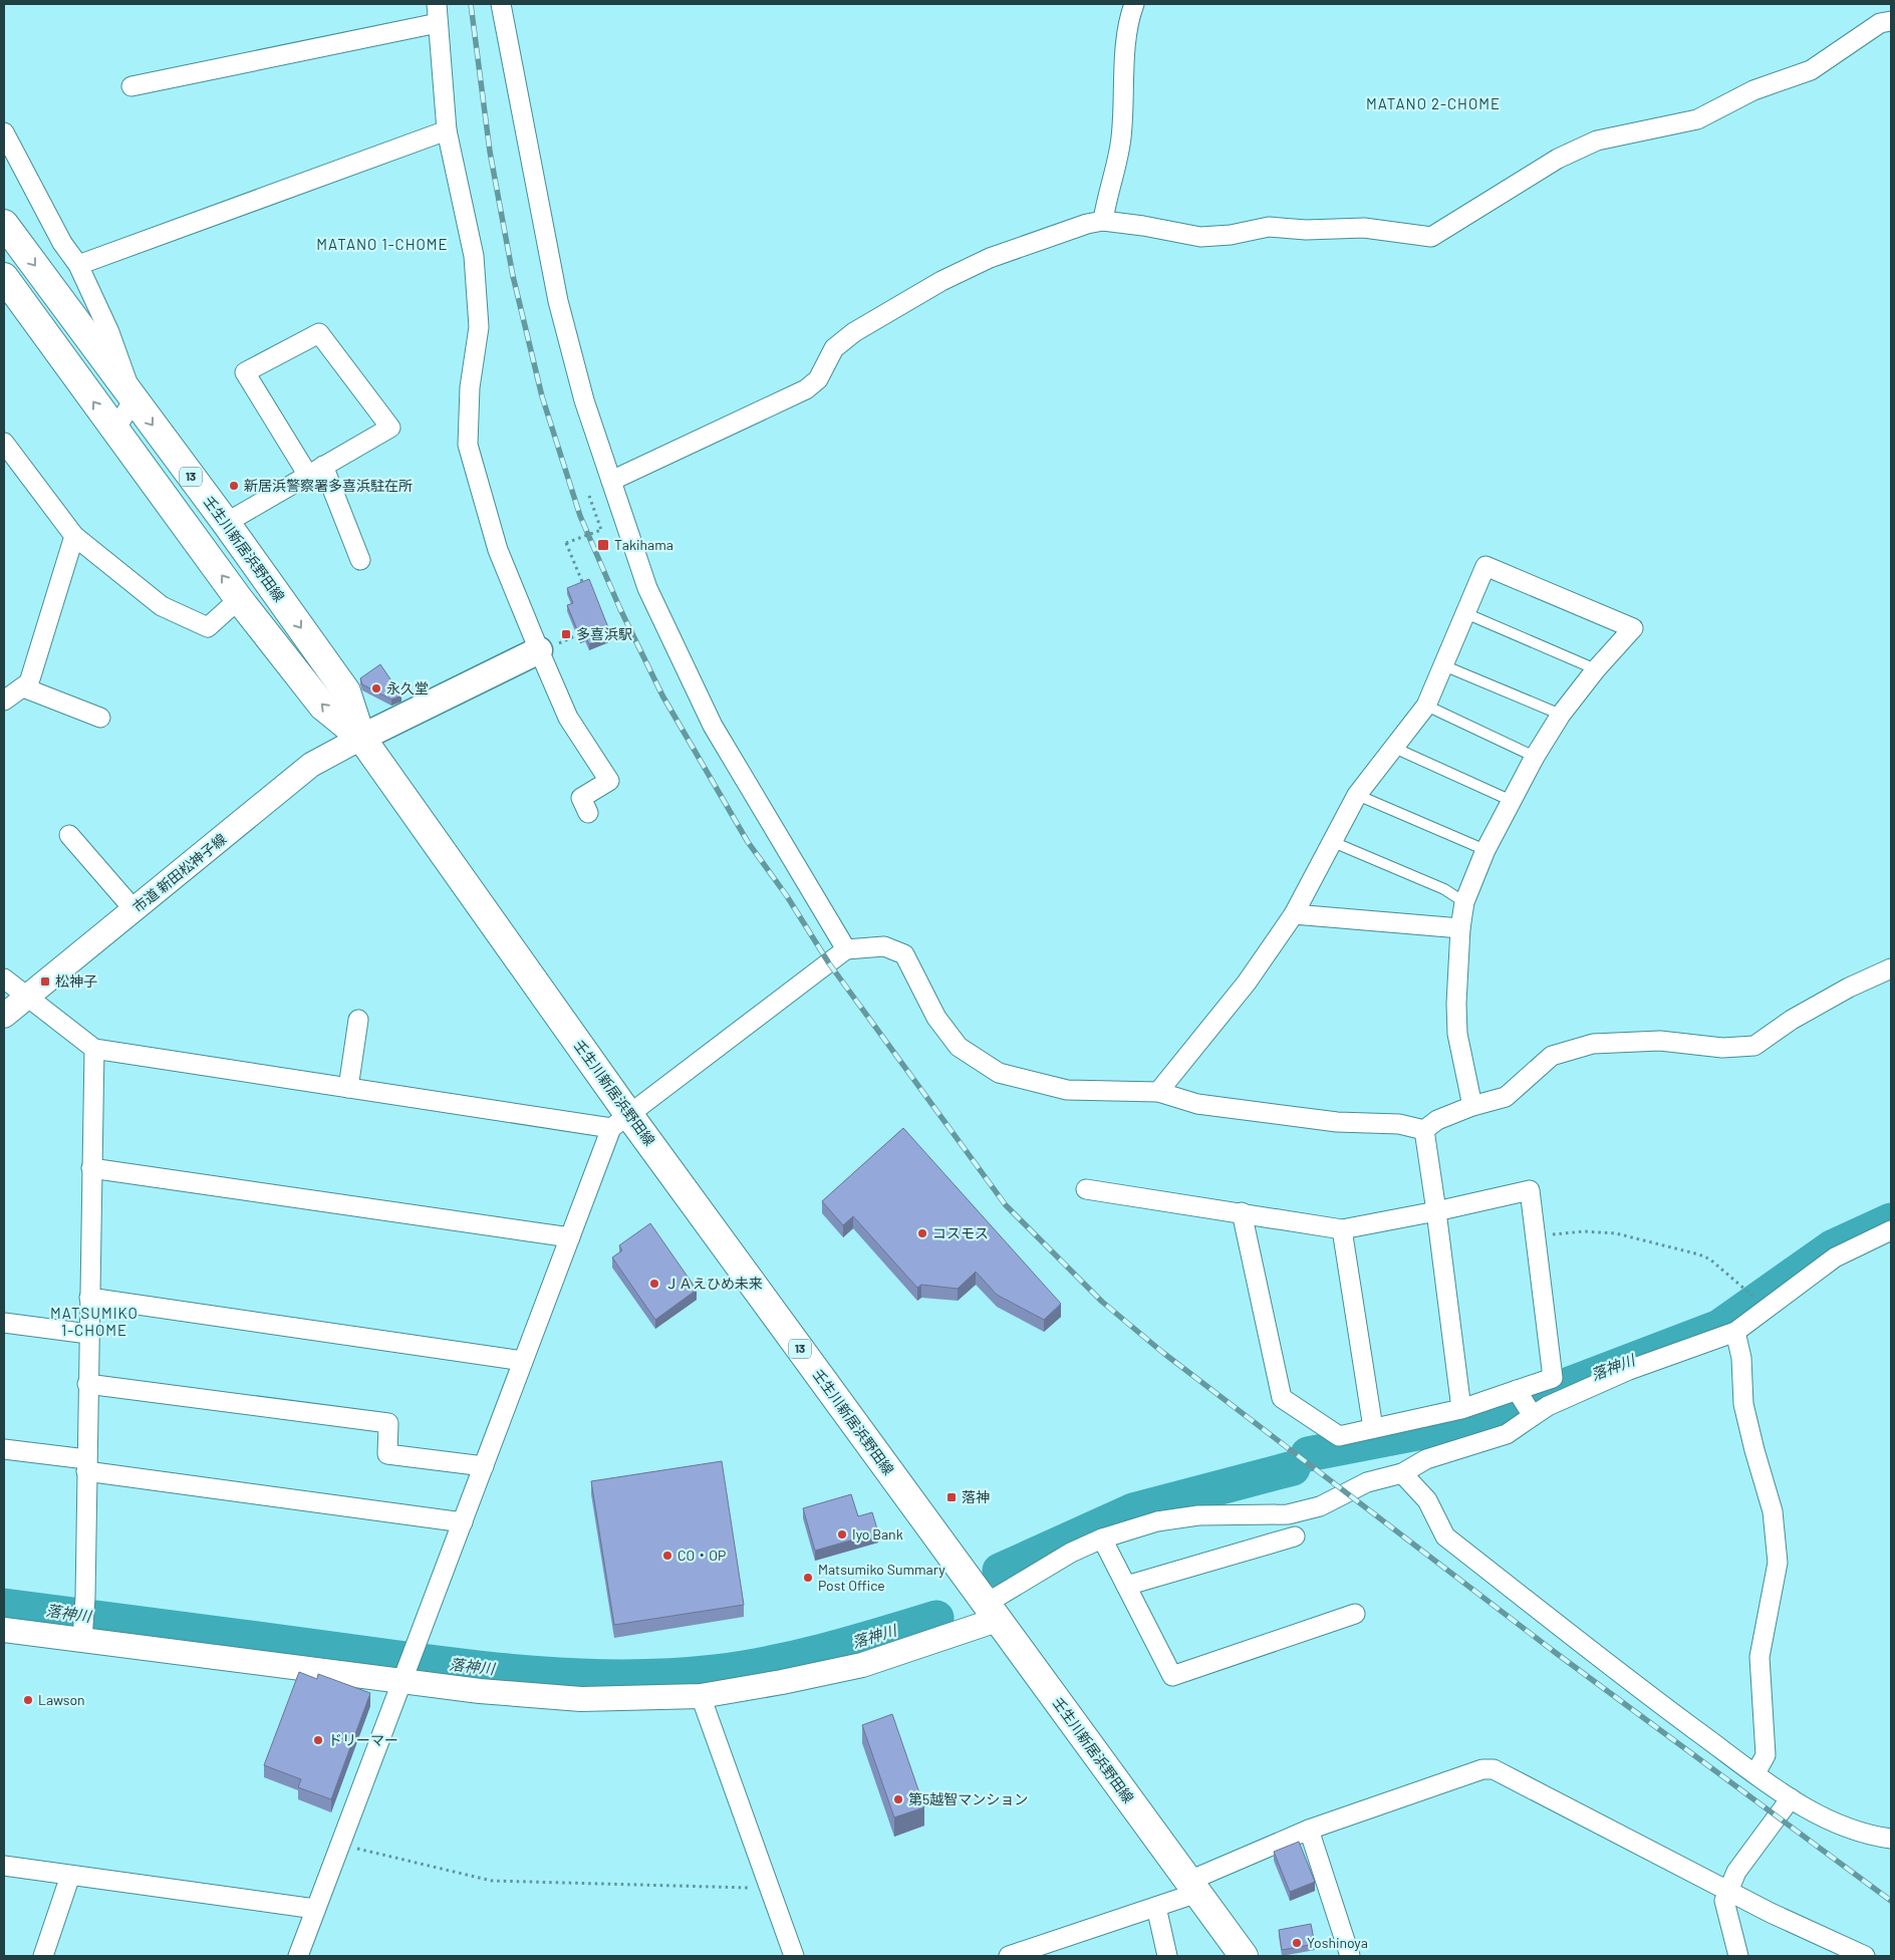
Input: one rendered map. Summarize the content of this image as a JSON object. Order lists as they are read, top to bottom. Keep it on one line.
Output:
{"streets":{"main road":["13","壬生川新居浜野田線"],"street":["市道 新田松神子線"]},"crossings":[["壬生川新居浜野田線","市道 新田松神子線"]],"districts":["MATANO 2-CHOME","MATANO 1-CHOME","MATSUMIKO 1-CHOME"],"water":["落神川"],"places":{"other":["新居浜警察署多喜浜駐在所","永久堂","コスモス","ＪＡえひめ未来","Iyo Bank","CO・OP","Matsumiko Summary Post Office","Lawson","ドリーマー","第5越智マンション","Yoshinoya"],"transit":["Takihama","多喜浜駅","松神子","落神"]}}
